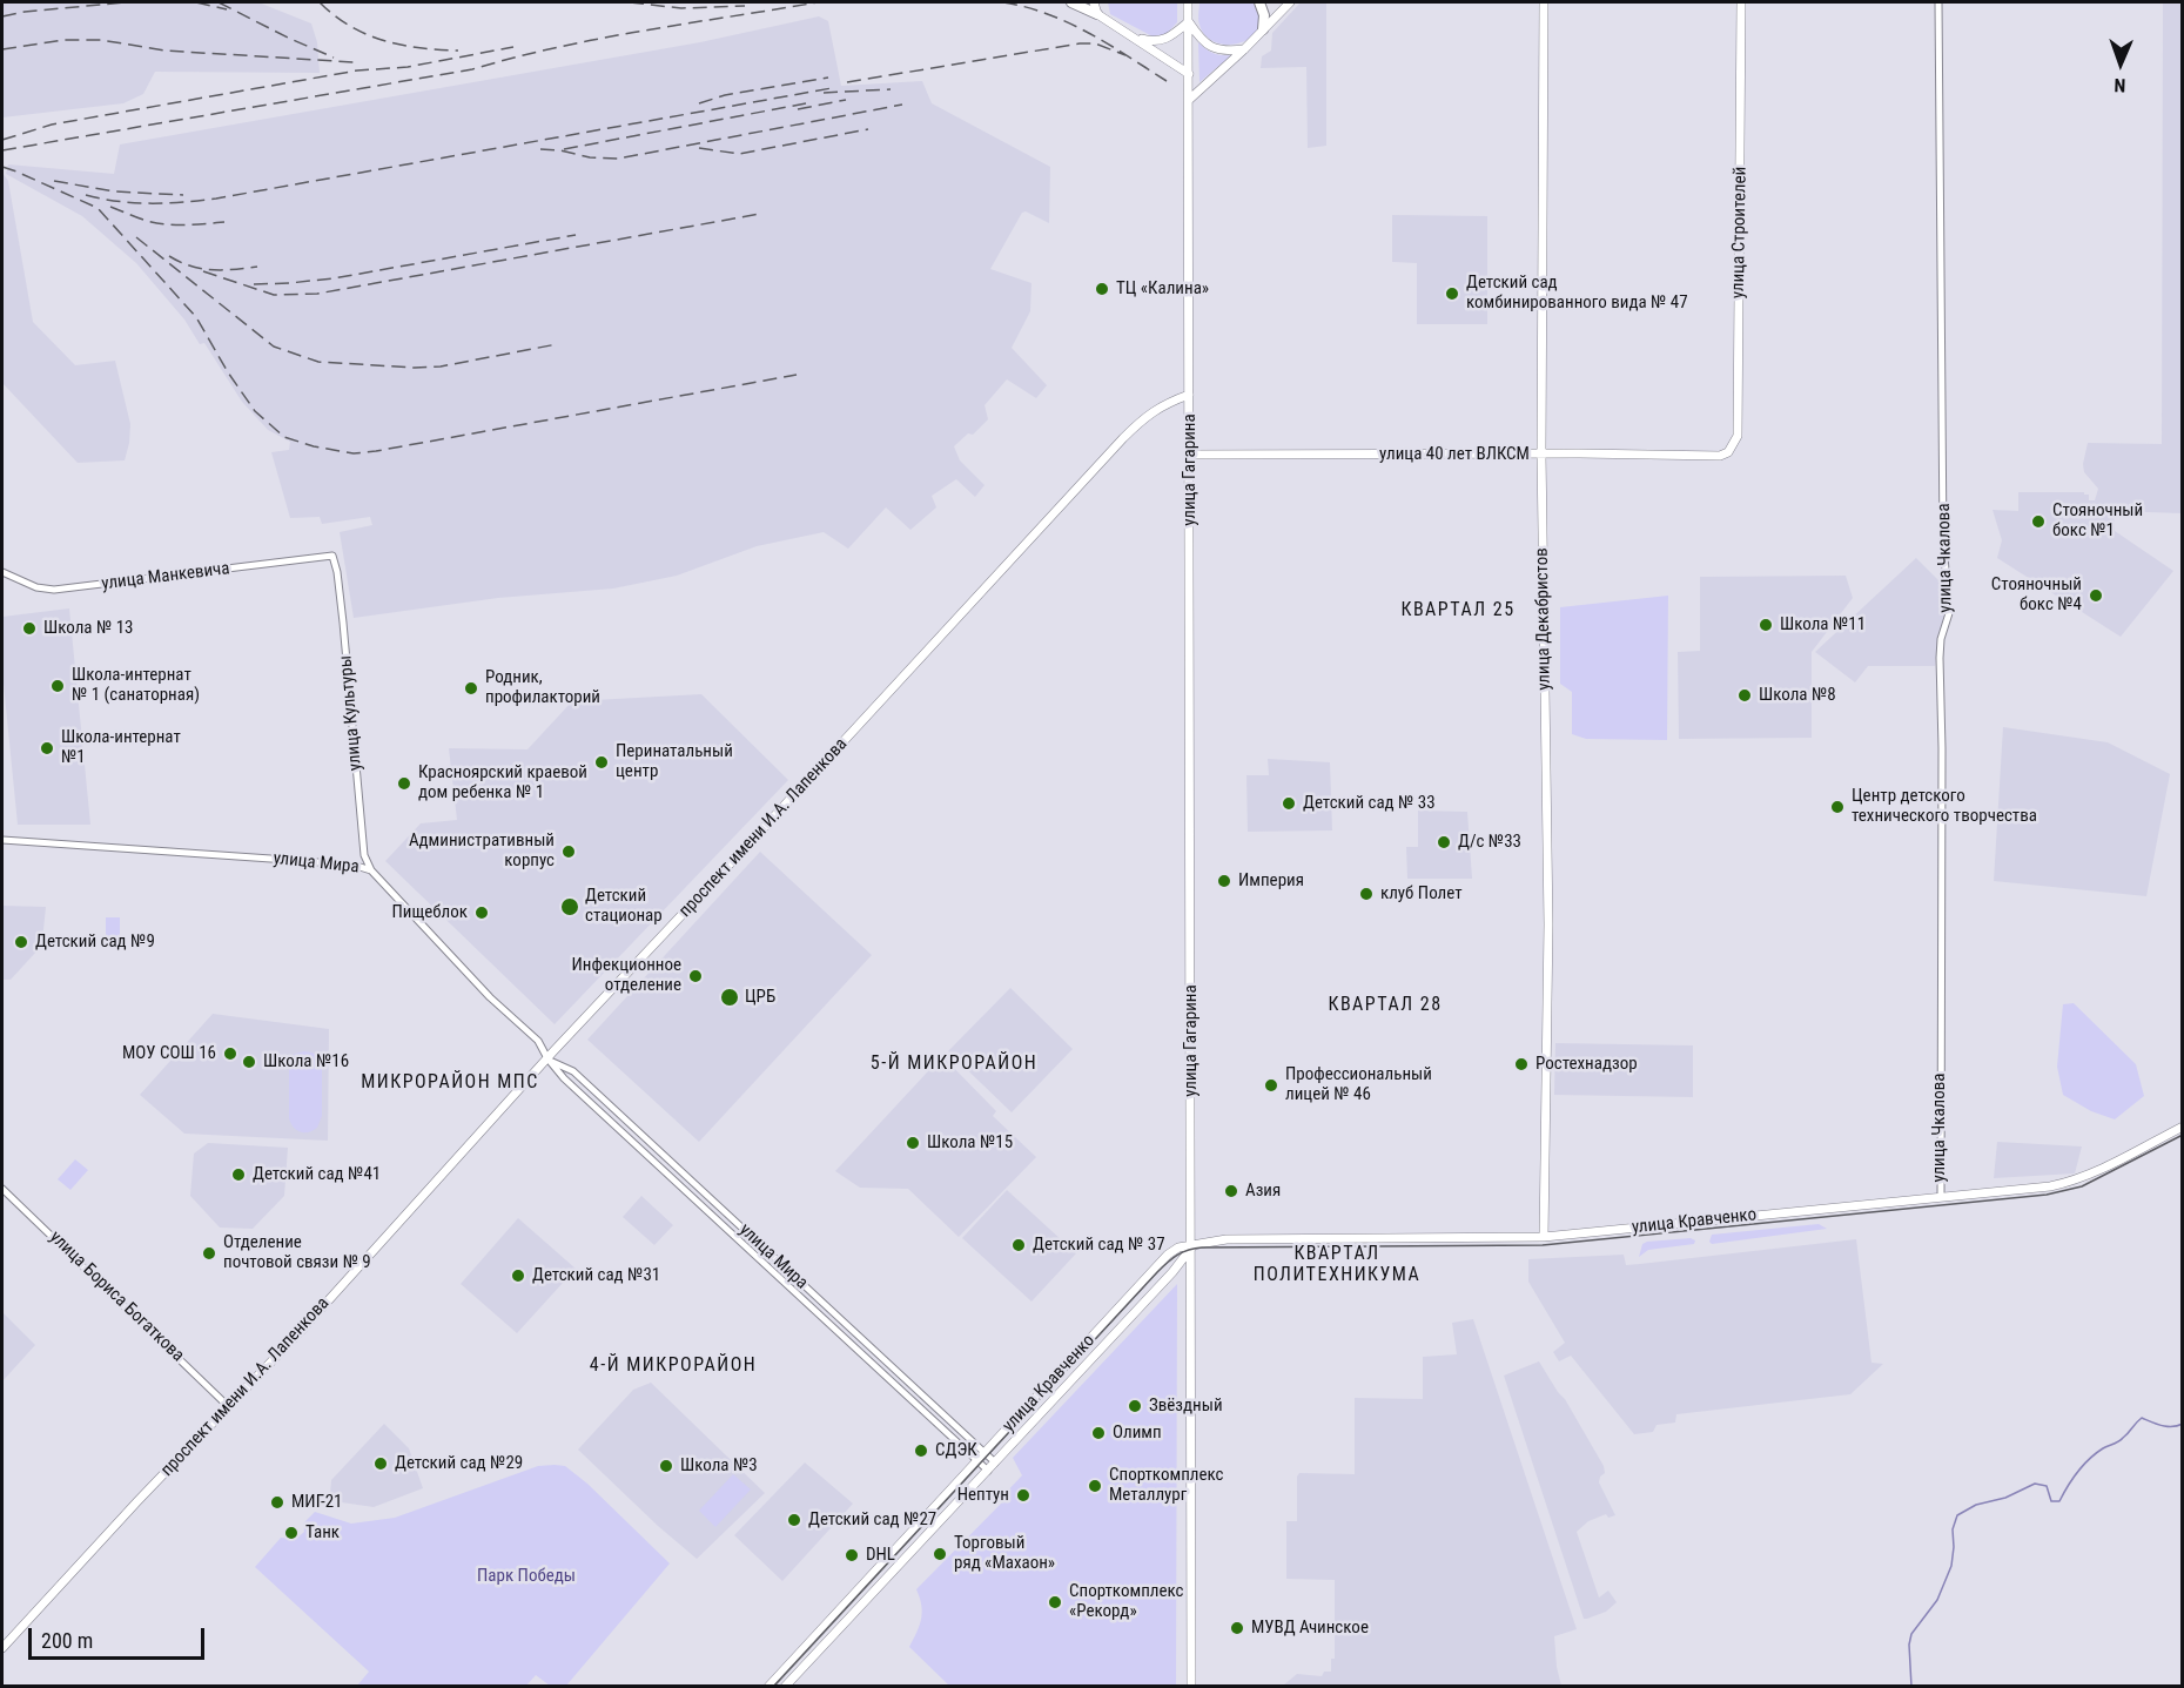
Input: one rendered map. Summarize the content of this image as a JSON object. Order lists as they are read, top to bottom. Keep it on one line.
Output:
{"streets":{"main road":["улица Строителей","улица 40 лет ВЛКСМ","улица Гагарина","улица Декабристов","проспект имени И.А. Лапенкова","улица Кравченко"],"street":["улица Чкалова","улица Манкевича","улица Культуры","улица Мира","улица Бориса Богаткова"]},"crossings":[["улица Строителей","улица 40 лет ВЛКСМ"],["улица 40 лет ВЛКСМ","улица Гагарина"],["улица 40 лет ВЛКСМ","улица Декабристов"],["улица Гагарина","проспект имени И.А. Лапенкова"],["улица Гагарина","улица Кравченко"],["улица Чкалова","улица Кравченко"],["улица Манкевича","улица Культуры"],["улица Декабристов","улица Кравченко"],["улица Культуры","улица Мира"],["проспект имени И.А. Лапенкова","улица Мира"],["проспект имени И.А. Лапенкова","улица Бориса Богаткова"],["улица Мира","улица Кравченко"]],"districts":["КВАРТАЛ 25","КВАРТАЛ 28","5-Й МИКРОРАЙОН","МИКРОРАЙОН МПС","КВАРТАЛ ПОЛИТЕХНИКУМА","4-Й МИКРОРАЙОН"],"parks":["Парк Победы"],"places":["ТЦ «Калина»","Детский сад комбинированного вида № 47","Стояночный бокс №1","Стояночный бокс №4","Школа №11","Школа № 13","Школа-интернат № 1 (санаторная)","Родник, профилакторий","Школа №8","Школа-интернат №1","Перинатальный центр","Красноярский краевой дом ребенка № 1","Детский сад № 33","Центр детского технического творчества","Д/с №33","Административный корпус","Империя","клуб Полет","Детский стационар","Пищеблок","Детский сад №9","Инфекционное отделение","ЦРБ","МОУ СОШ 16","Школа №16","Ростехнадзор","Профессиональный лицей № 46","Школа №15","Детский сад №41","Азия","Детский сад № 37","Отделение почтовой связи № 9","Детский сад №31","Звёздный","Олимп","СДЭК","Детский сад №29","Школа №3","Спорткомплекс Металлург","Нептун","МИГ-21","Детский сад №27","Танк","Торговый ряд «Махаон»","DHL","Спорткомплекс «Рекорд»","МУВД Ачинское"],"scale_bar":"200 m","north":"bottom"}
